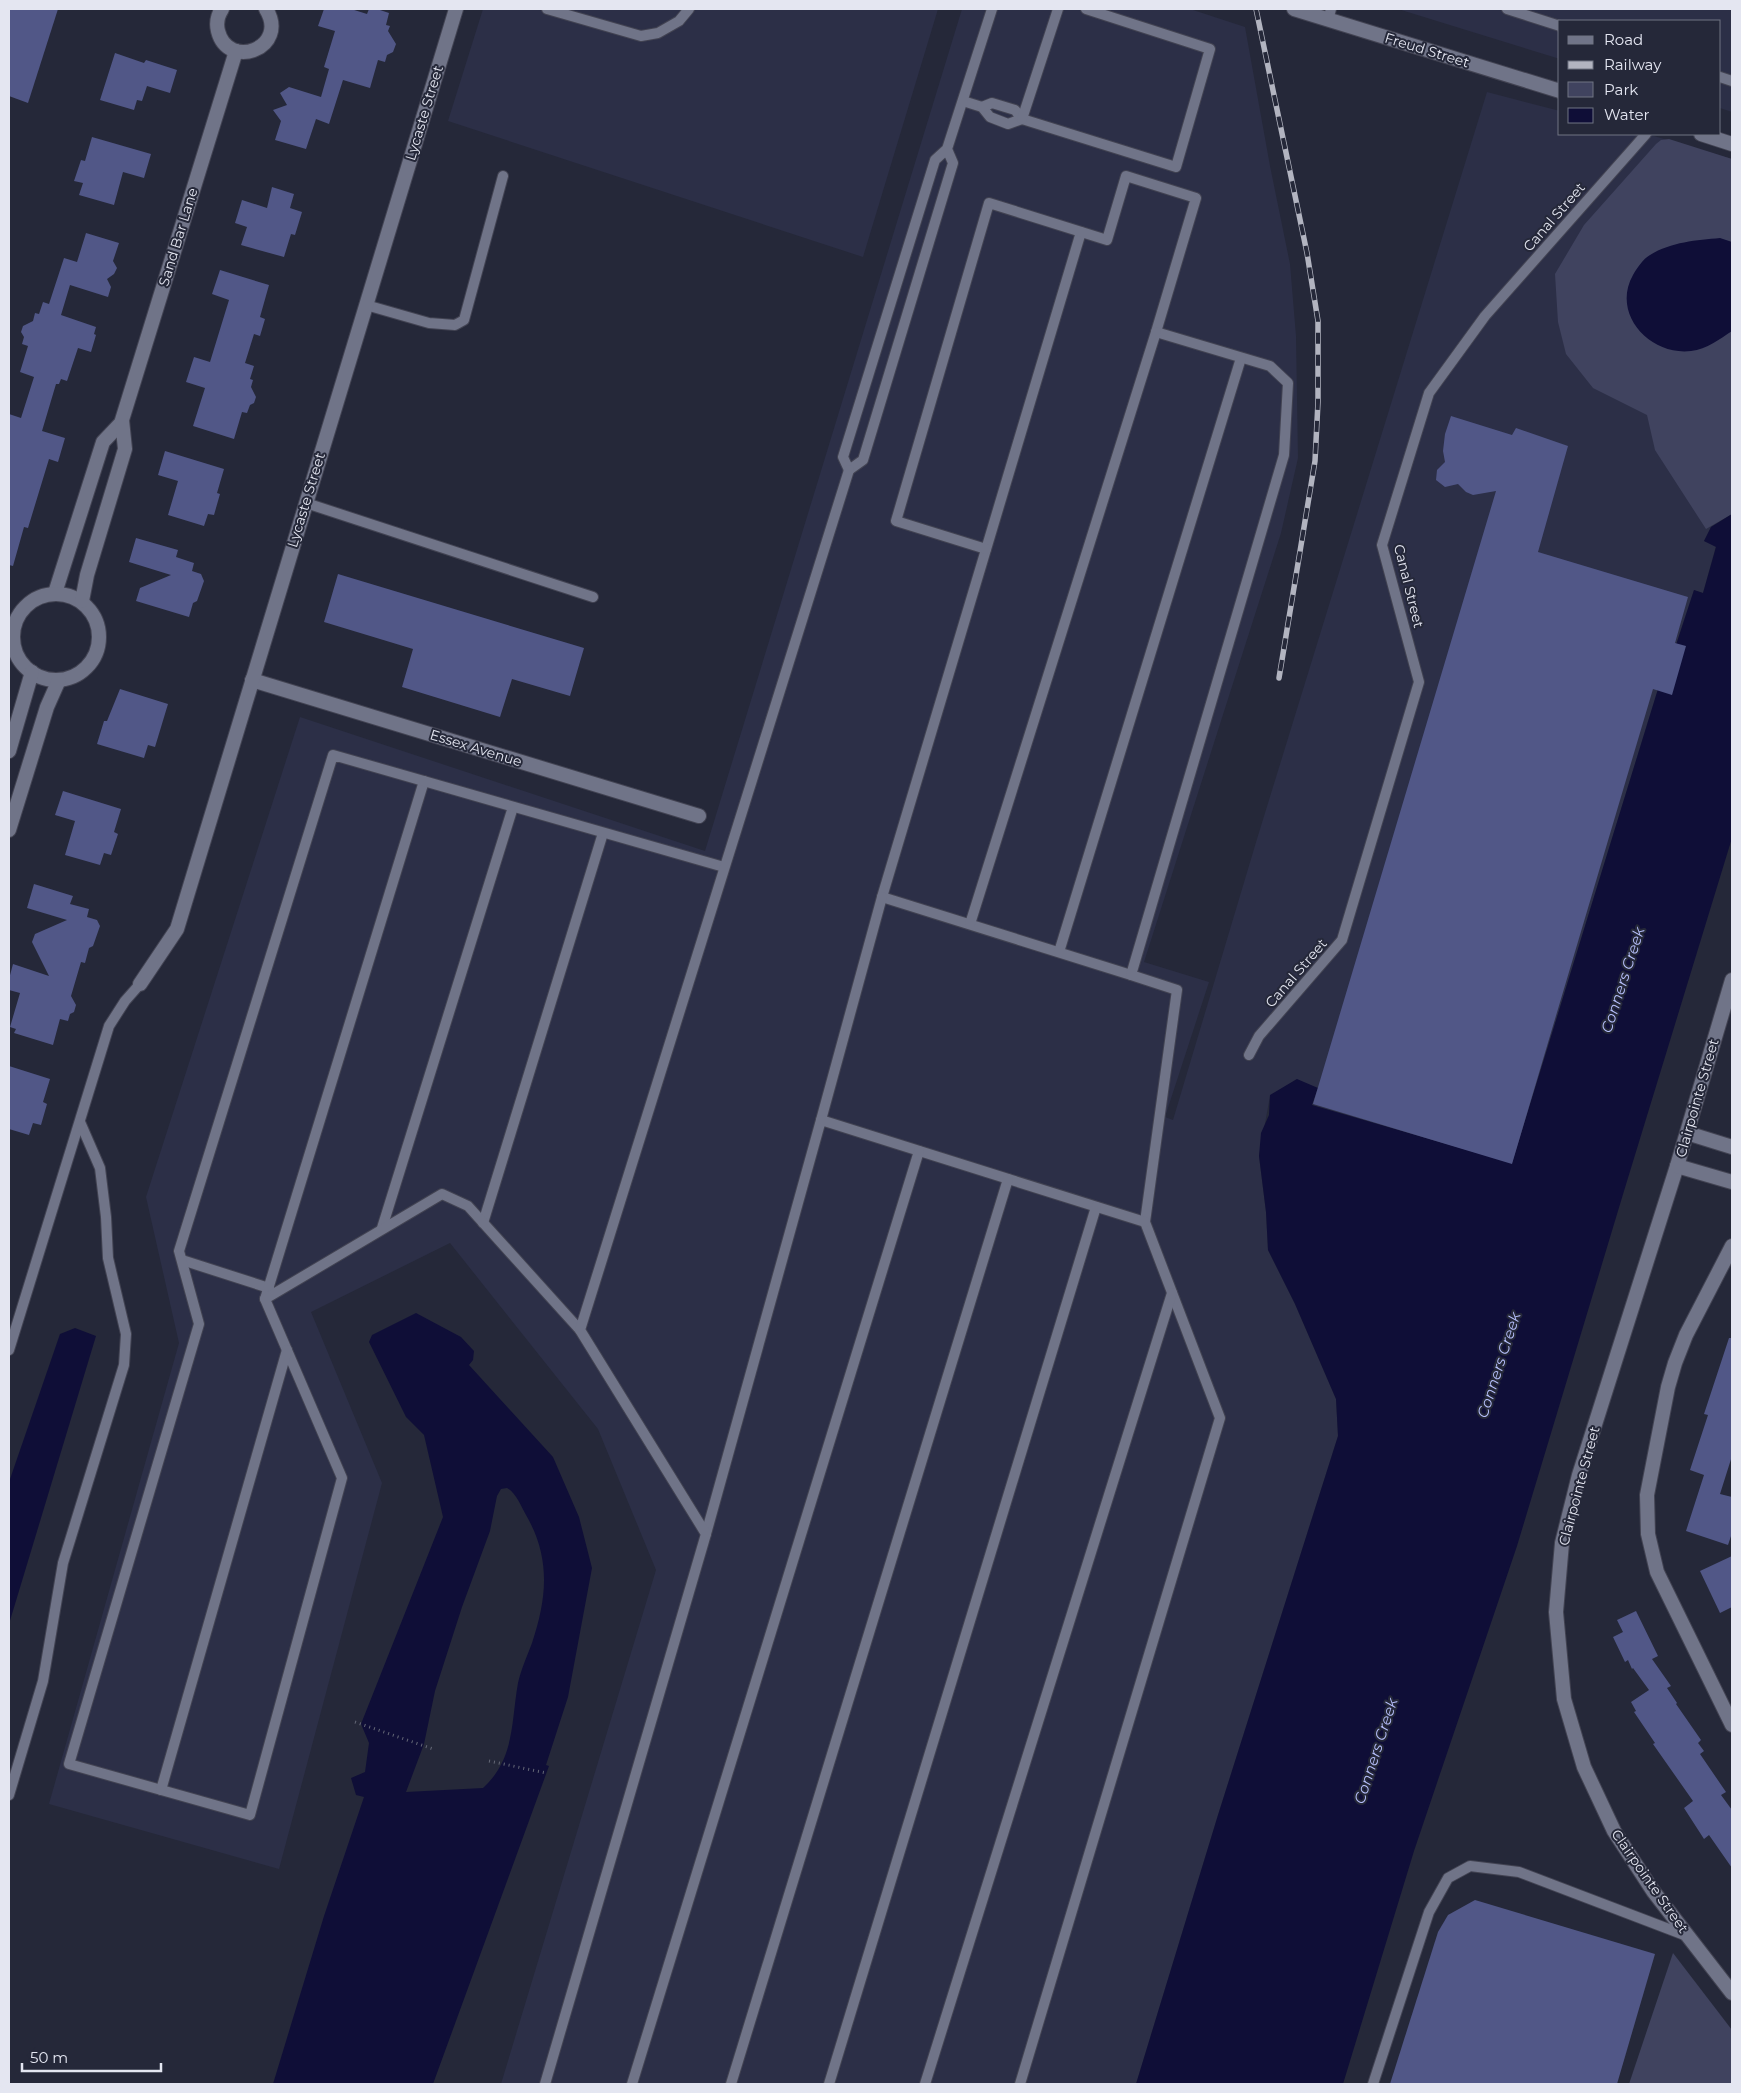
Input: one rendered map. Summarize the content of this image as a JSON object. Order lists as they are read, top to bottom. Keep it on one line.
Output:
{"streets":{"street":["Freud Street","Lycaste Street","Sand Bar Lane","Essex Avenue","Clairpointe Street"],"lane":["Canal Street"]},"crossings":[["Lycaste Street","Essex Avenue"]],"water":["Conners Creek"],"legend":["Road","Railway","Park","Water"],"scale_bar":"50 m"}
